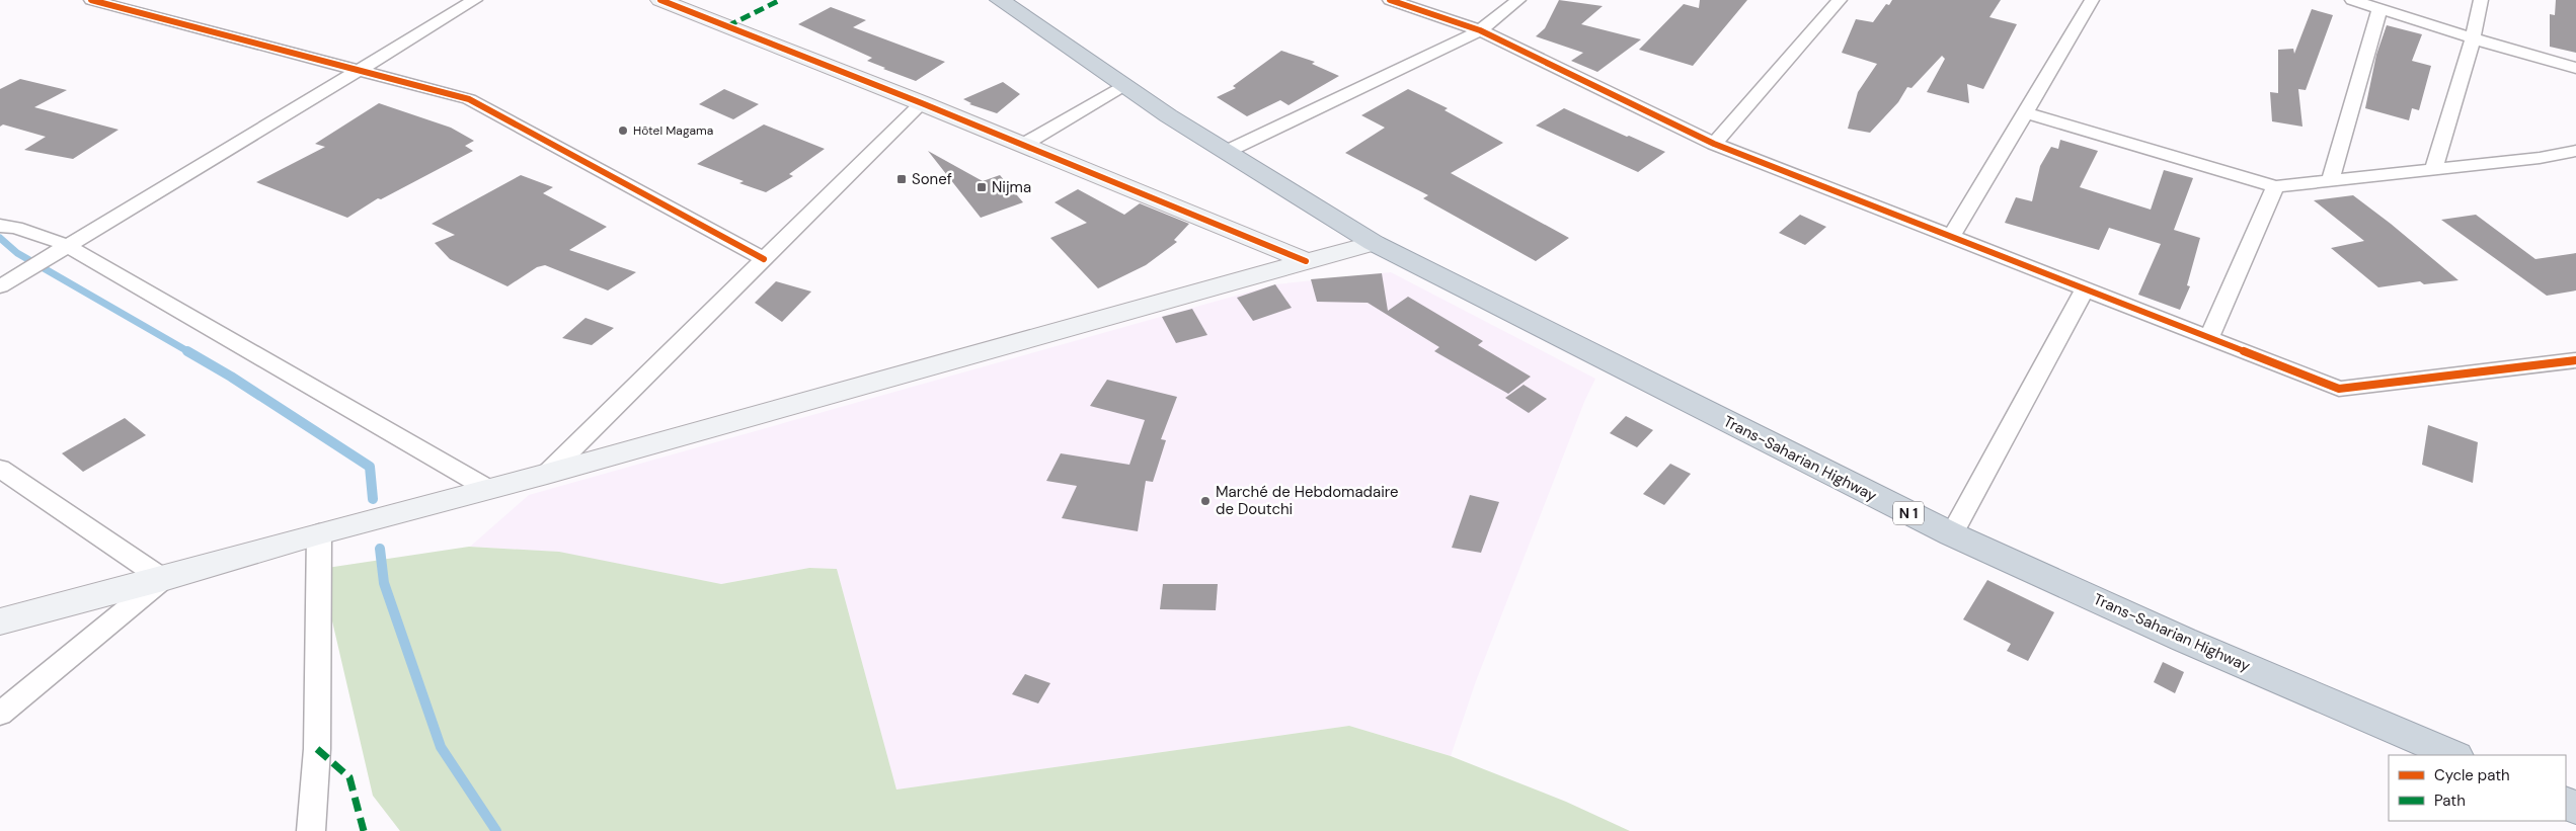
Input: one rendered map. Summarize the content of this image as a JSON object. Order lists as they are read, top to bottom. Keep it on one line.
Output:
{"streets":{"highway":["Trans-Saharian Highway","N 1"]},"places":{"other":["Hôtel Magama","Marché de Hebdomadaire de Doutchi"],"transit":["Sonef","Nijma"]},"legend":["Cycle path","Path"]}
